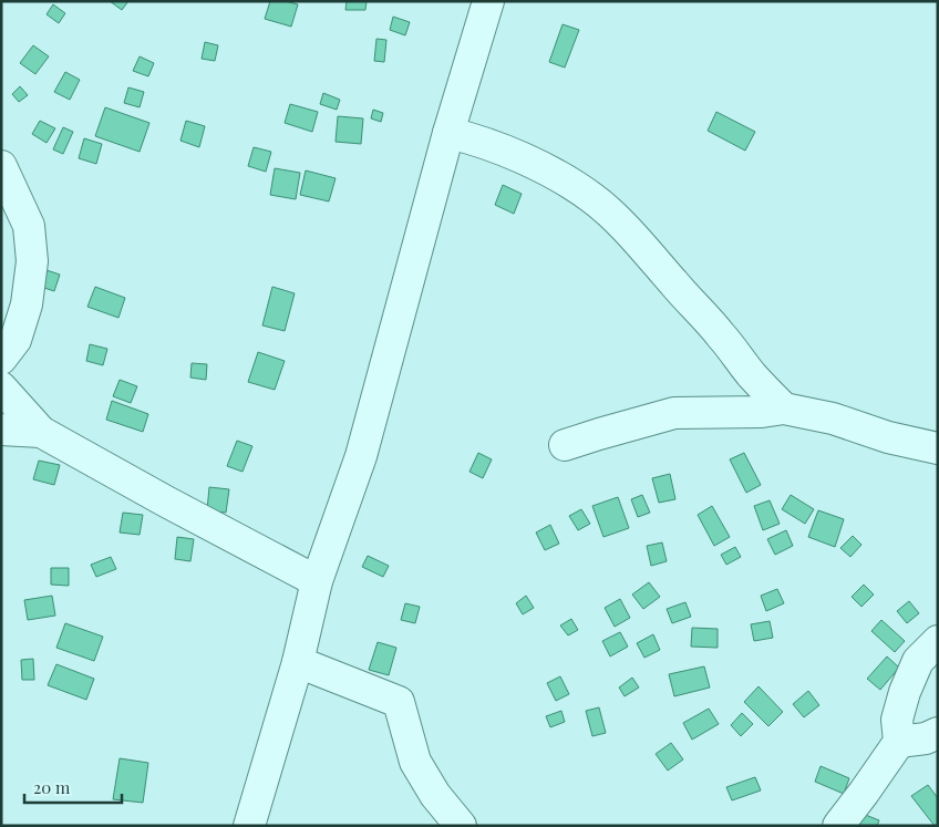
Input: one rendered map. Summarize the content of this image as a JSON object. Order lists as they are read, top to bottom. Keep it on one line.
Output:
{"scale_bar":"20 m"}
